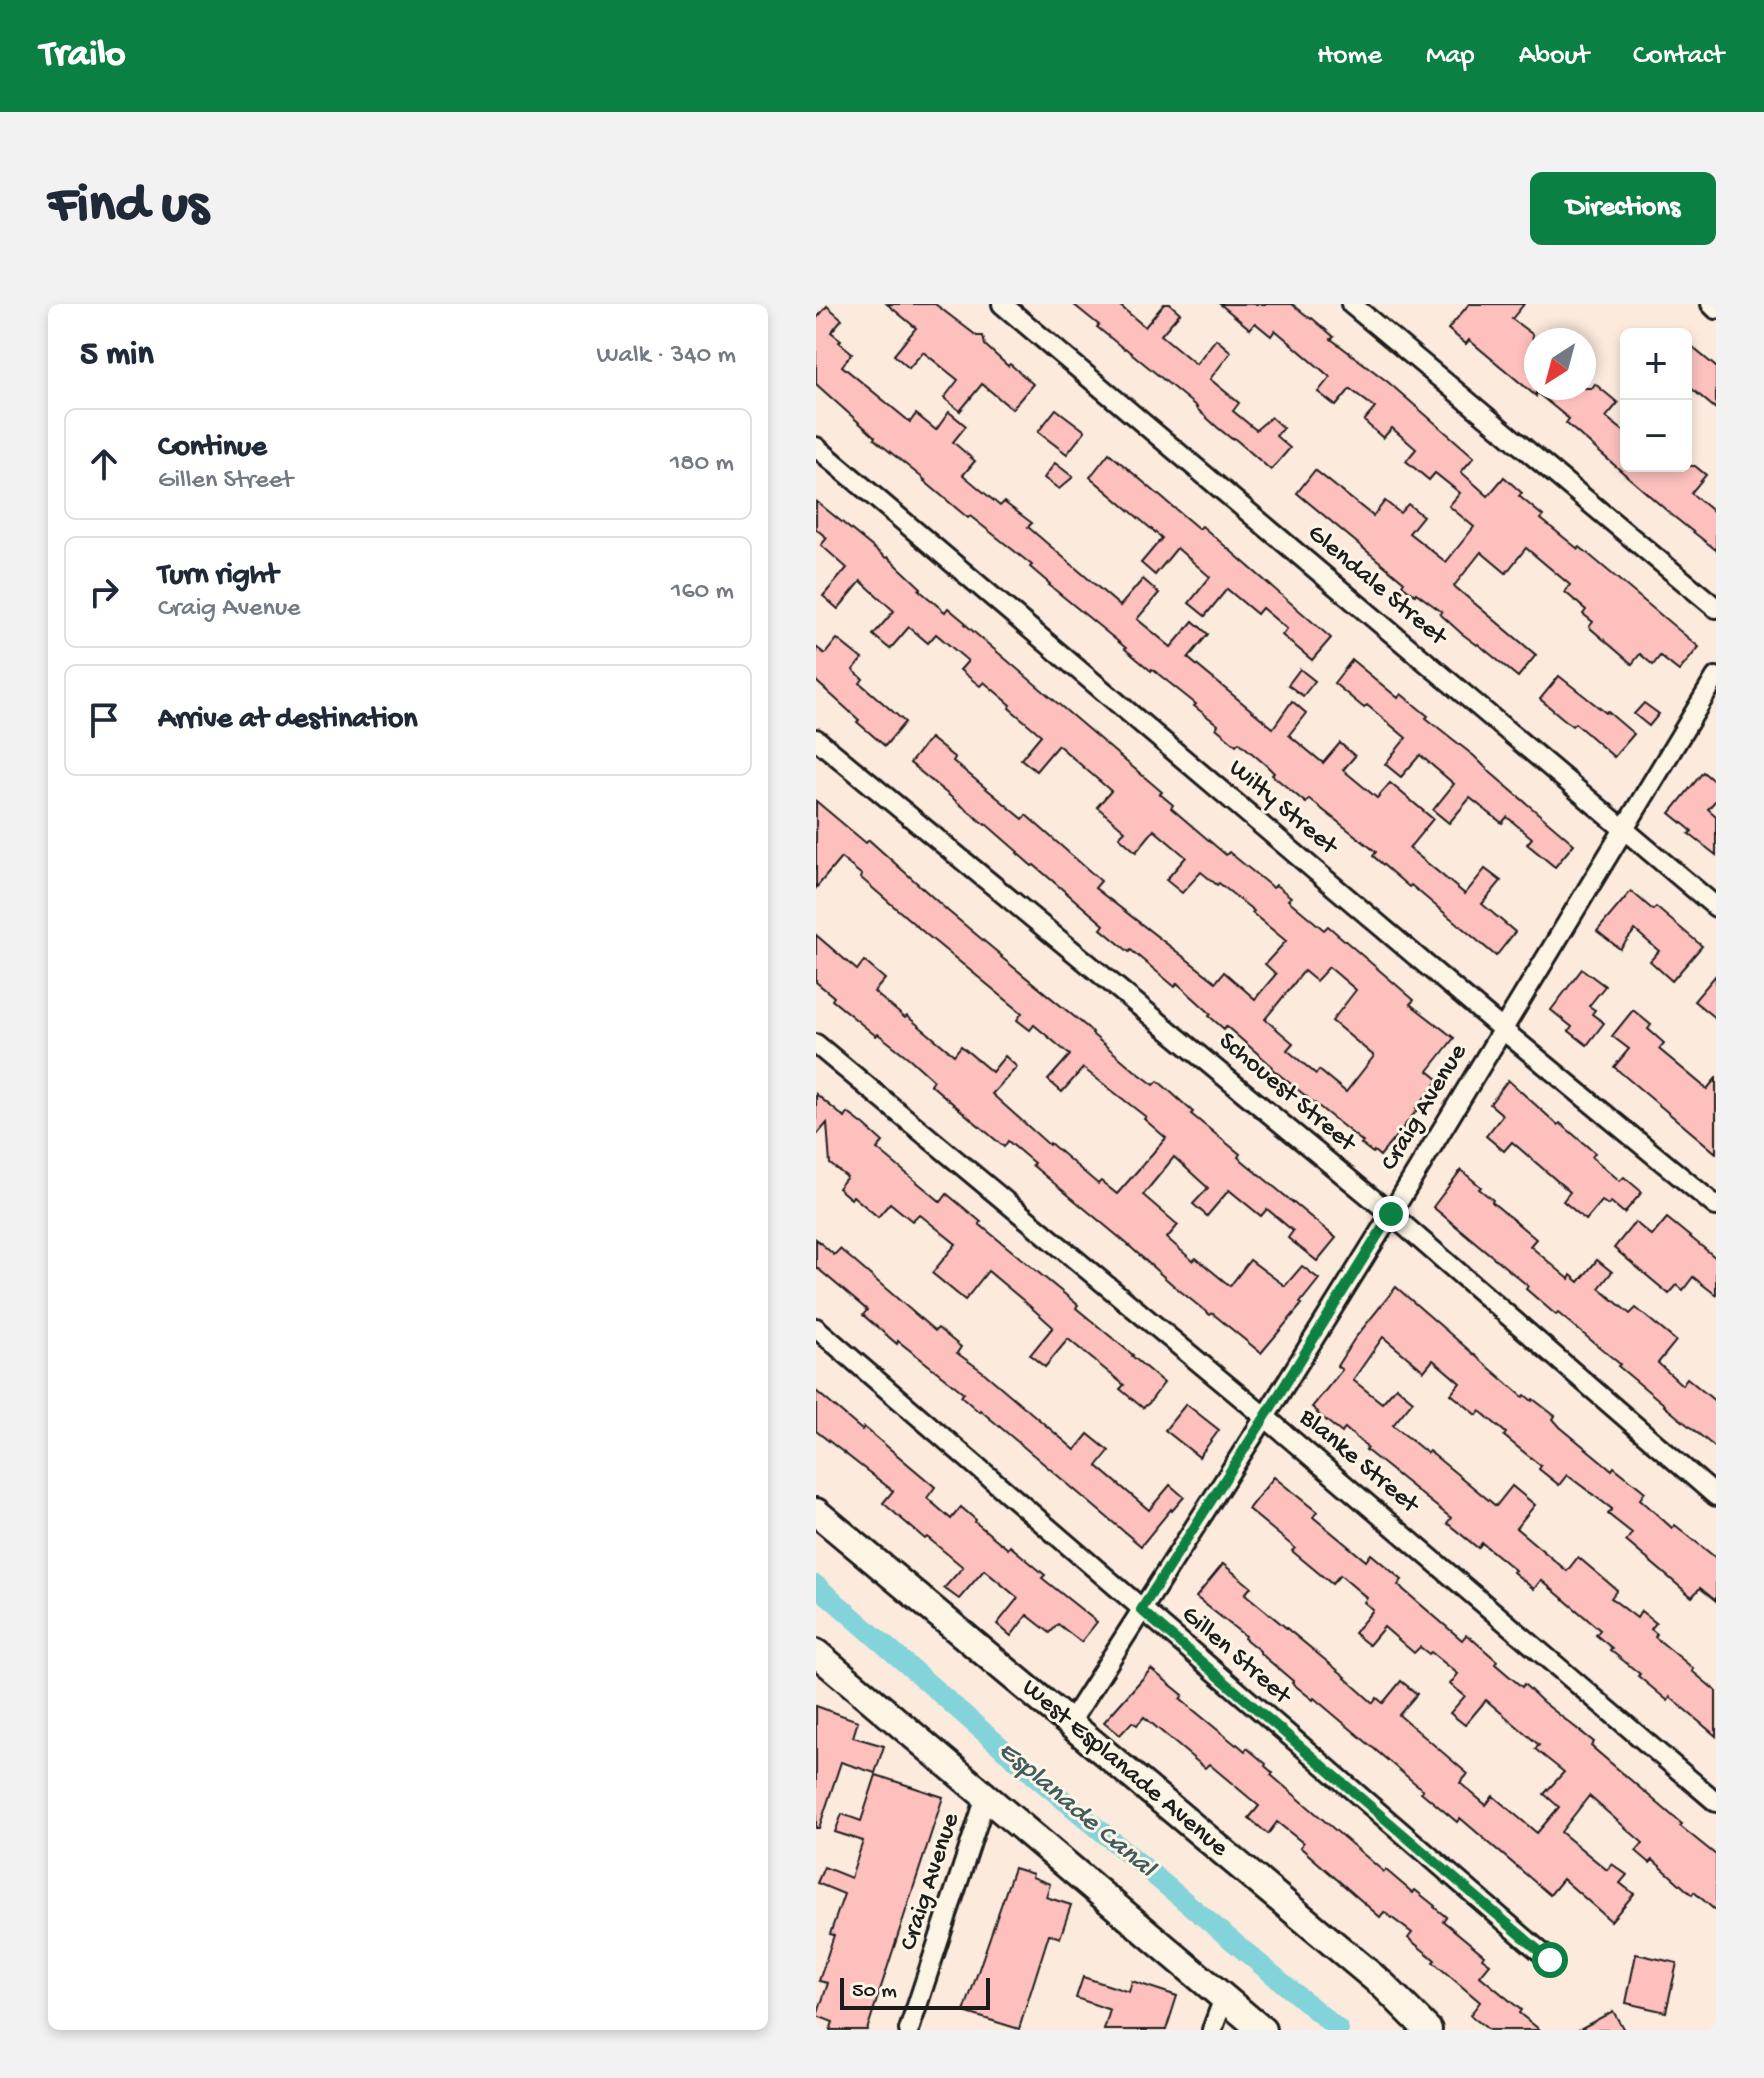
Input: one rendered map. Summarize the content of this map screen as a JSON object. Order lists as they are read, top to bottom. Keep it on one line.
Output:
{"streets":{"main road":["West Esplanade Avenue"],"street":["Glendale Street","Wilty Street","Schouest Street","Craig Avenue","Blanke Street","Gillen Street"]},"crossings":[["Glendale Street","Craig Avenue"],["Wilty Street","Craig Avenue"],["Schouest Street","Craig Avenue"],["Craig Avenue","Blanke Street"],["Craig Avenue","Gillen Street"],["Craig Avenue","West Esplanade Avenue"]],"water":["Esplanade Canal"],"scale_bar":"50 m","north":"bottom left","page":{"header":"Trailo","nav":["Home","Map","About","Contact"],"buttons":"Directions","title":"Find us","heading":["5 min","Walk · 340 m"],"map_buttons":["+","−"],"list":[["Continue","Gillen Street","180 m"],["Turn right","Craig Avenue","160 m"],"Arrive at destination"],"scale":"50 m"}}
